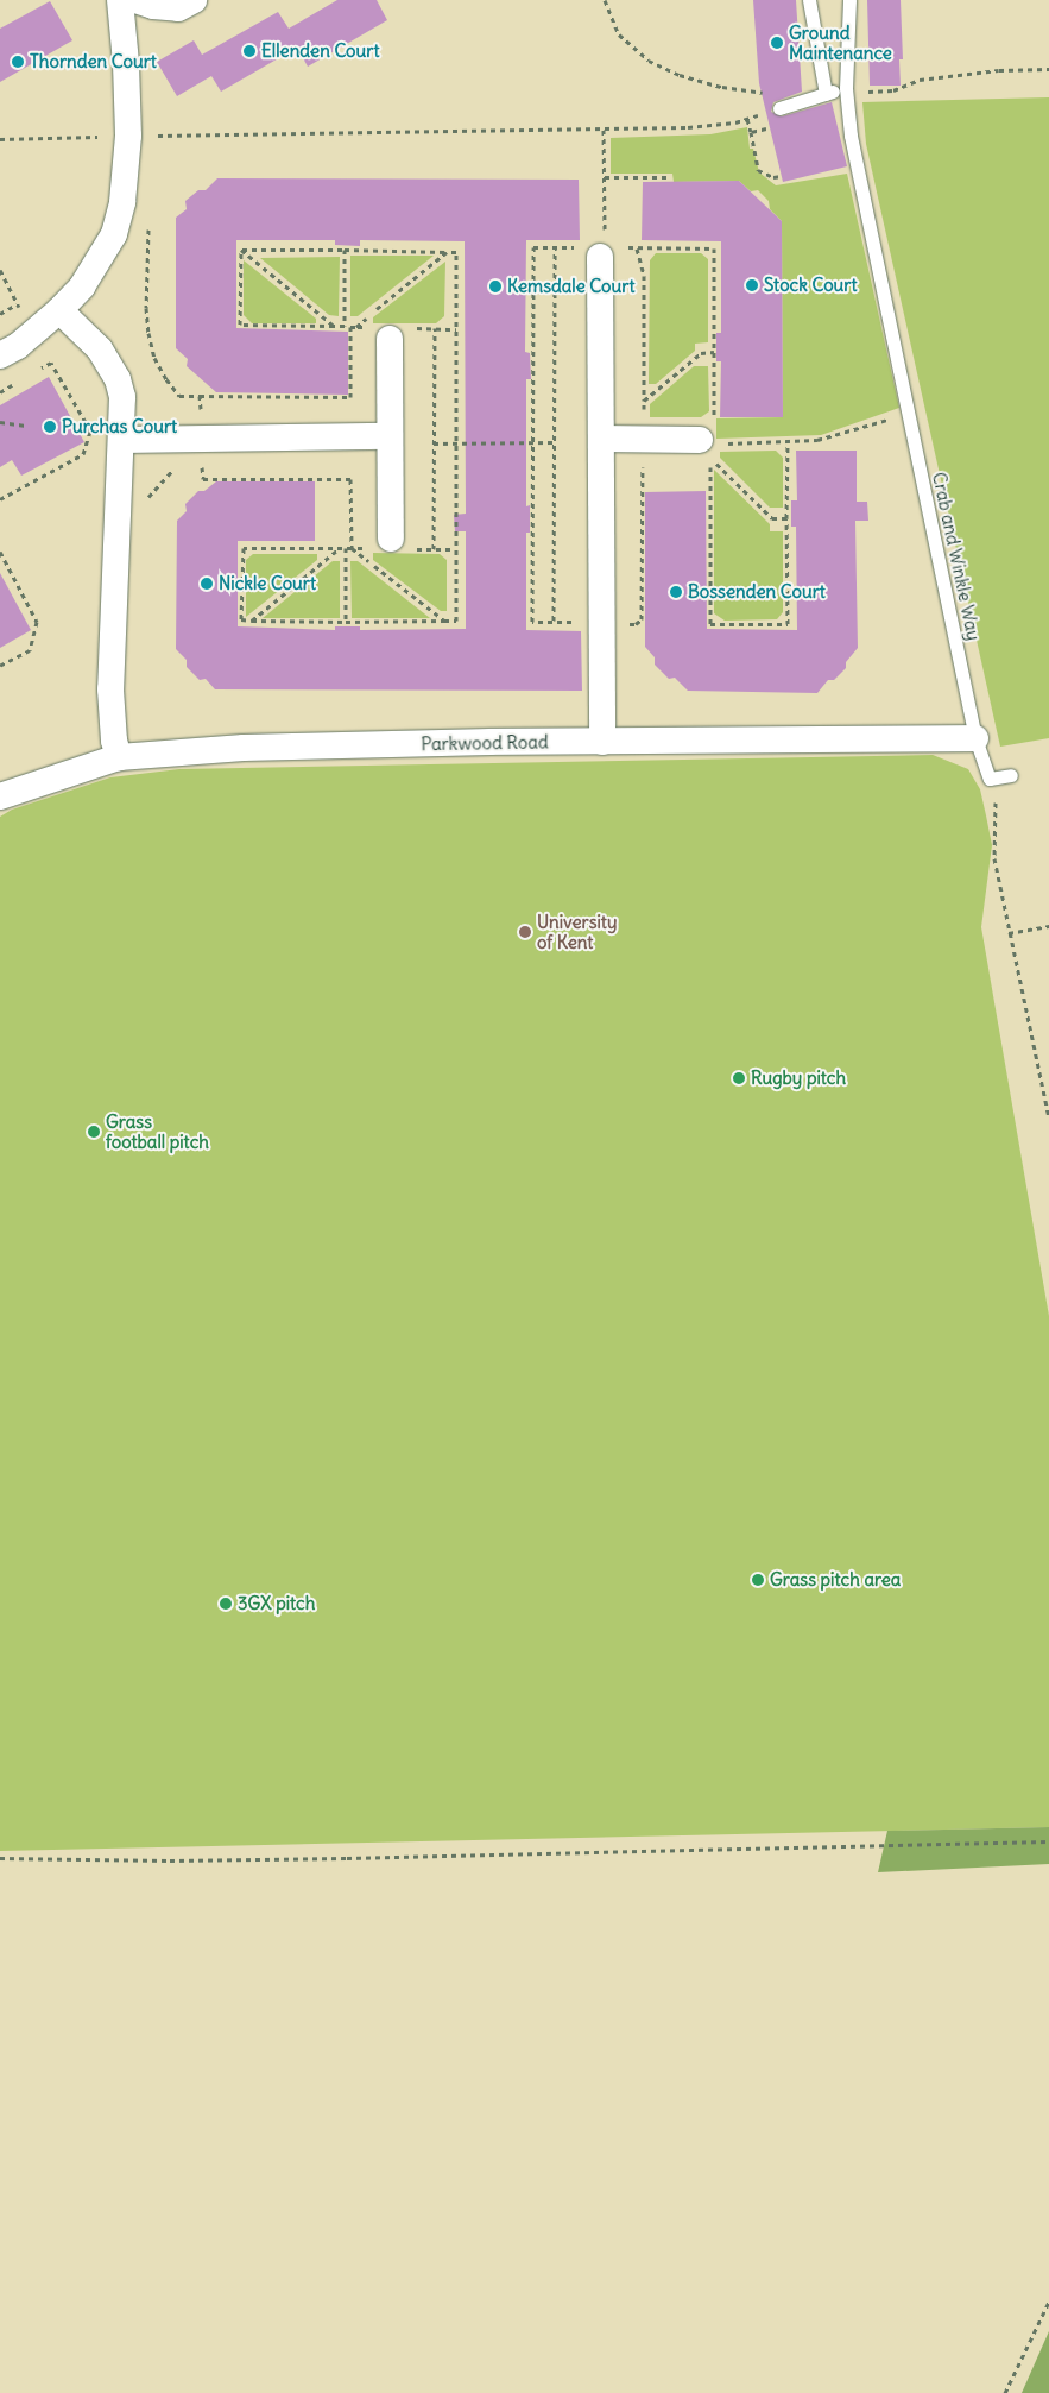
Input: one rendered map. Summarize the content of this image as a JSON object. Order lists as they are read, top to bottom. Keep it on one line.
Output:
{"streets":{"street":["Parkwood Road"],"lane":["Crab and Winkle Way"]},"crossings":[["Crab and Winkle Way","Parkwood Road"]],"places":["Ground Maintenance","Ellenden Court","Thornden Court","Stock Court","Kemsdale Court","Purchas Court","Nickle Court","Bossenden Court","University of Kent","Rugby pitch","Grass football pitch","Grass pitch area","3GX pitch"]}
